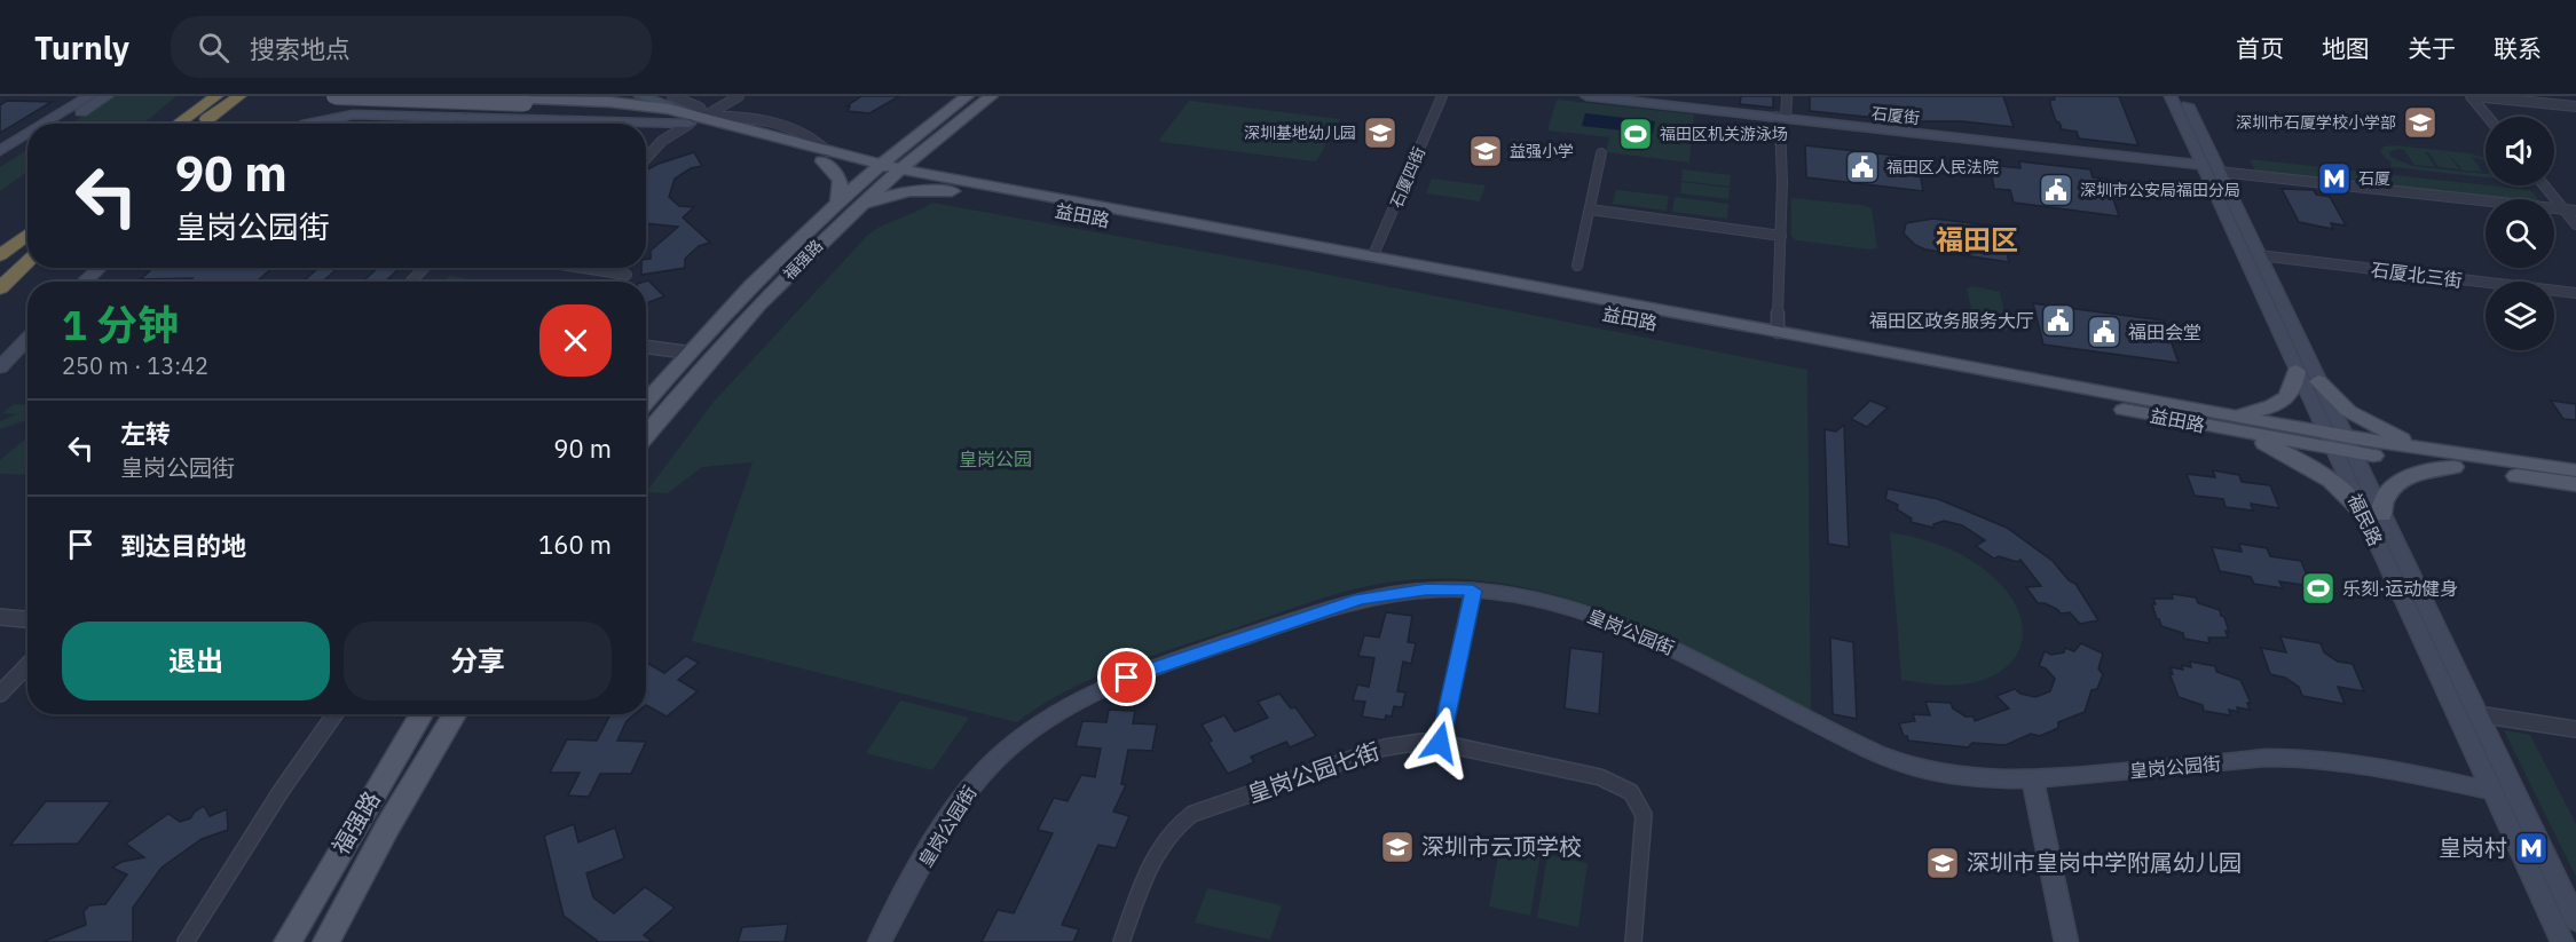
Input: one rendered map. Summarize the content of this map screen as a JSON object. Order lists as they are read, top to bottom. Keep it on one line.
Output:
{"streets":{"main road":["石厦街","益田路","福强路","福民路","皇岗公园街"],"street":["石厦四街","石厦北三街","皇岗公园七街"]},"crossings":[["石厦街","福民路"],["石厦四街","益田路"],["益田路","福强路"],["益田路","福民路"],["石厦北三街","福民路"],["福民路","皇岗公园街"]],"districts":["福田区"],"parks":["皇岗公园"],"places":{"school or university":["深圳市石厦学校小学部","深圳基地幼儿园","益强小学","深圳市云顶学校","深圳市皇岗中学附属幼儿园"],"sports":["福田区机关游泳场","乐刻·运动健身"],"public building":["福田区人民法院","深圳市公安局福田分局","福田区政务服务大厅","福田会堂"],"metro station":["石厦","皇岗村"]},"page":{"header":"Turnly","search":"搜索地点","nav":["首页","地图","关于","联系"],"turn":["90 m","皇岗公园街"],"heading":["1 分钟","250 m · 13:42"],"list":[{"name":"左转","note":"皇岗公园街","value":"90 m"},{"name":"到达目的地","value":"160 m"}],"buttons":["退出","分享"]}}
